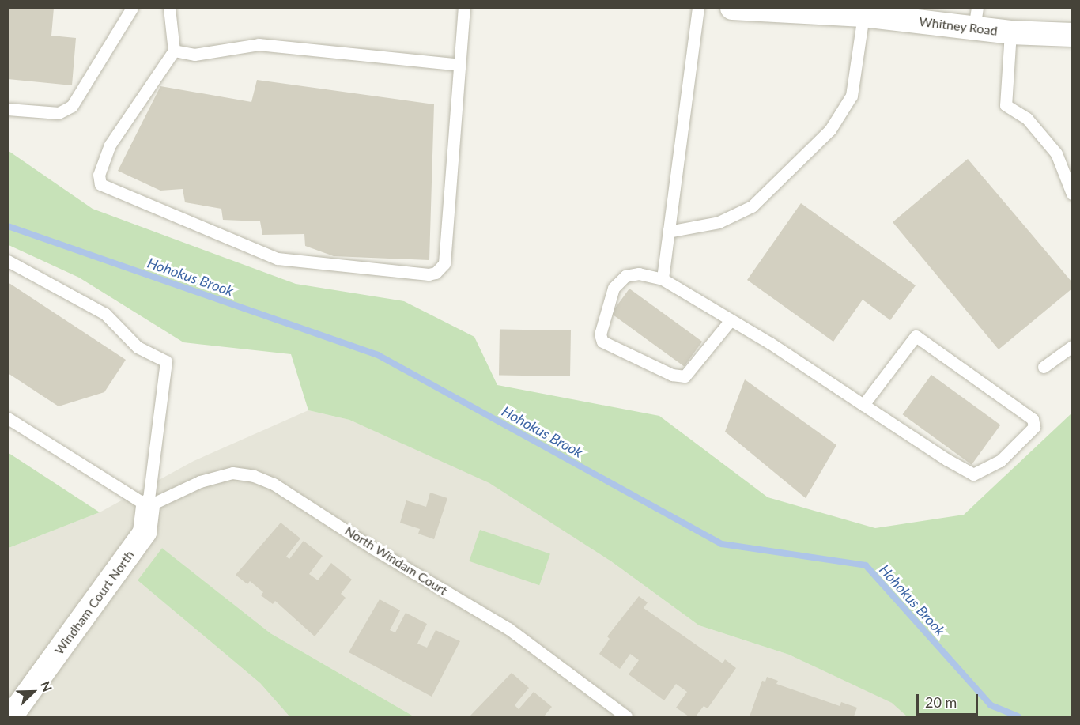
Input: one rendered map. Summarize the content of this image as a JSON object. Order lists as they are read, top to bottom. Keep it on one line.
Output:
{"streets":{"street":["Whitney Road","Windham Court North"],"lane":["North Windam Court"]},"crossings":[["North Windam Court","Windham Court North"]],"water":["Hohokus Brook"],"scale_bar":"20 m","north":"top right"}
